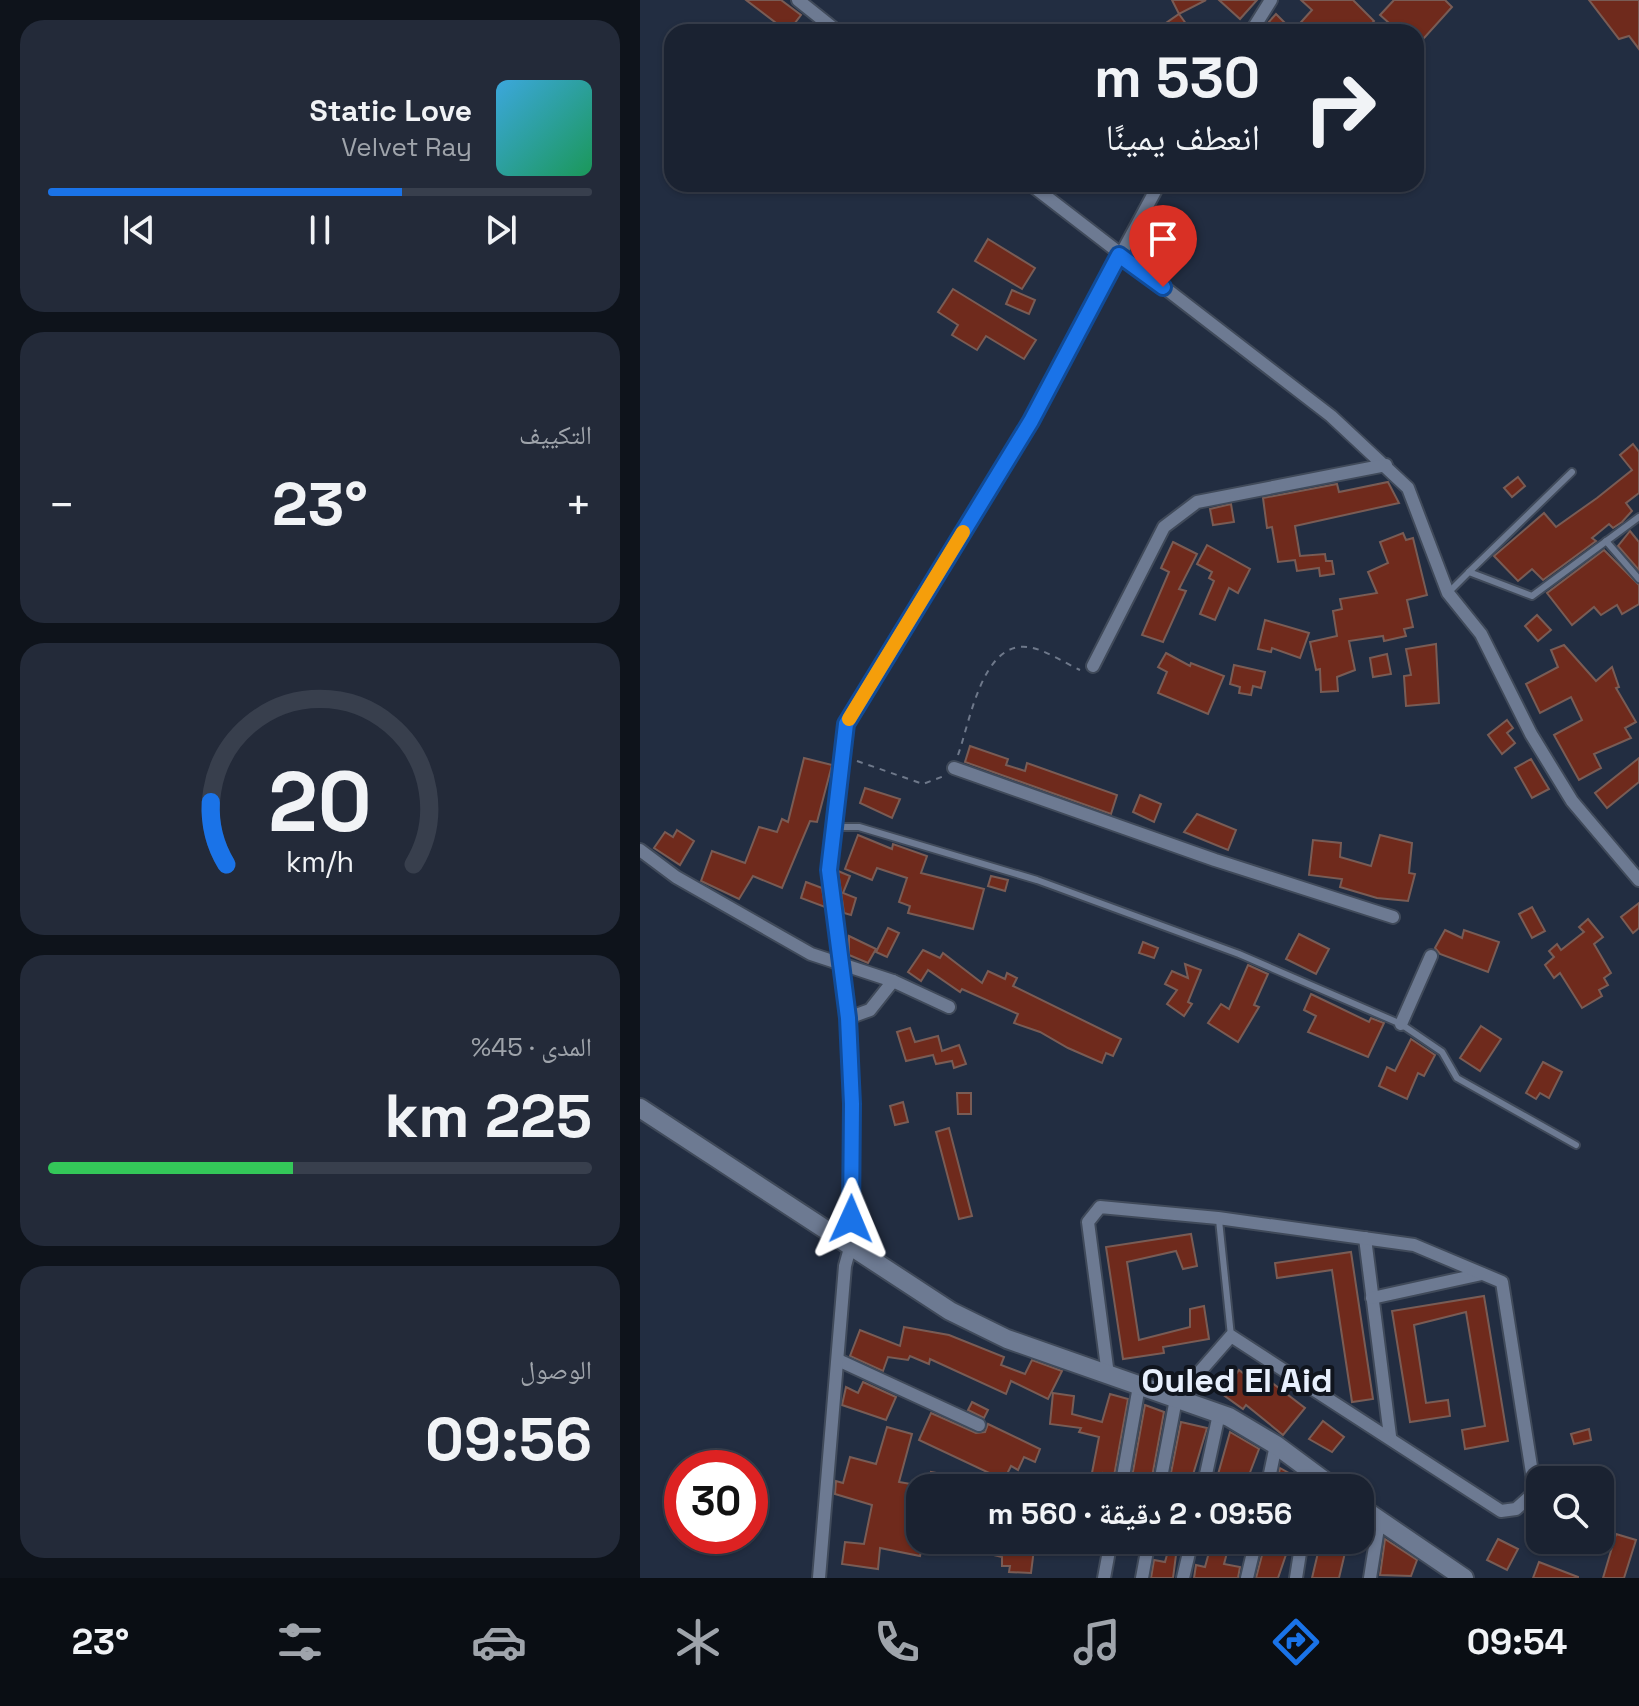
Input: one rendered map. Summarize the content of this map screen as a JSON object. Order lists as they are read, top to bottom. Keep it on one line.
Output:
{"districts":["Ouled El Aid"],"page":{"turn":["530 m","انعطف يمينًا"],"song":["Static Love","Velvet Ray"],"tile":["التكييف",["المدى · 45%","225 km"],["الوصول","09:56"]],"heat":["−","23°","+"],"limit":"30","trip":"09:56 · 2 دقيقة · 560 m","tabs":["09:54","23°"],"gauge":["20","km/h"]}}
